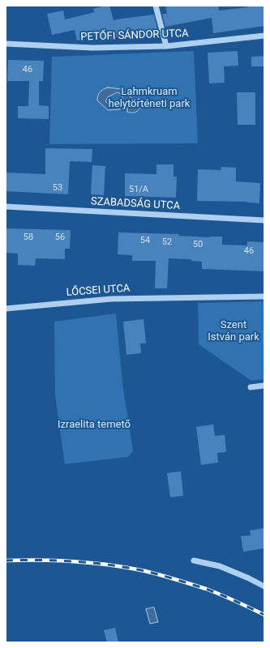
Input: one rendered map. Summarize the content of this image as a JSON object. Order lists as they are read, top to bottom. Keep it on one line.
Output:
{"streets":{"street":["PETŐFI SÁNDOR UTCA","SZABADSÁG UTCA","LŐCSEI UTCA"]},"parks":["Lahmkruam helytörténeti park","Szent István park","Izraelita temető"],"house_numbers":["46","53","51/A","58","56","54","52","50","46"]}
